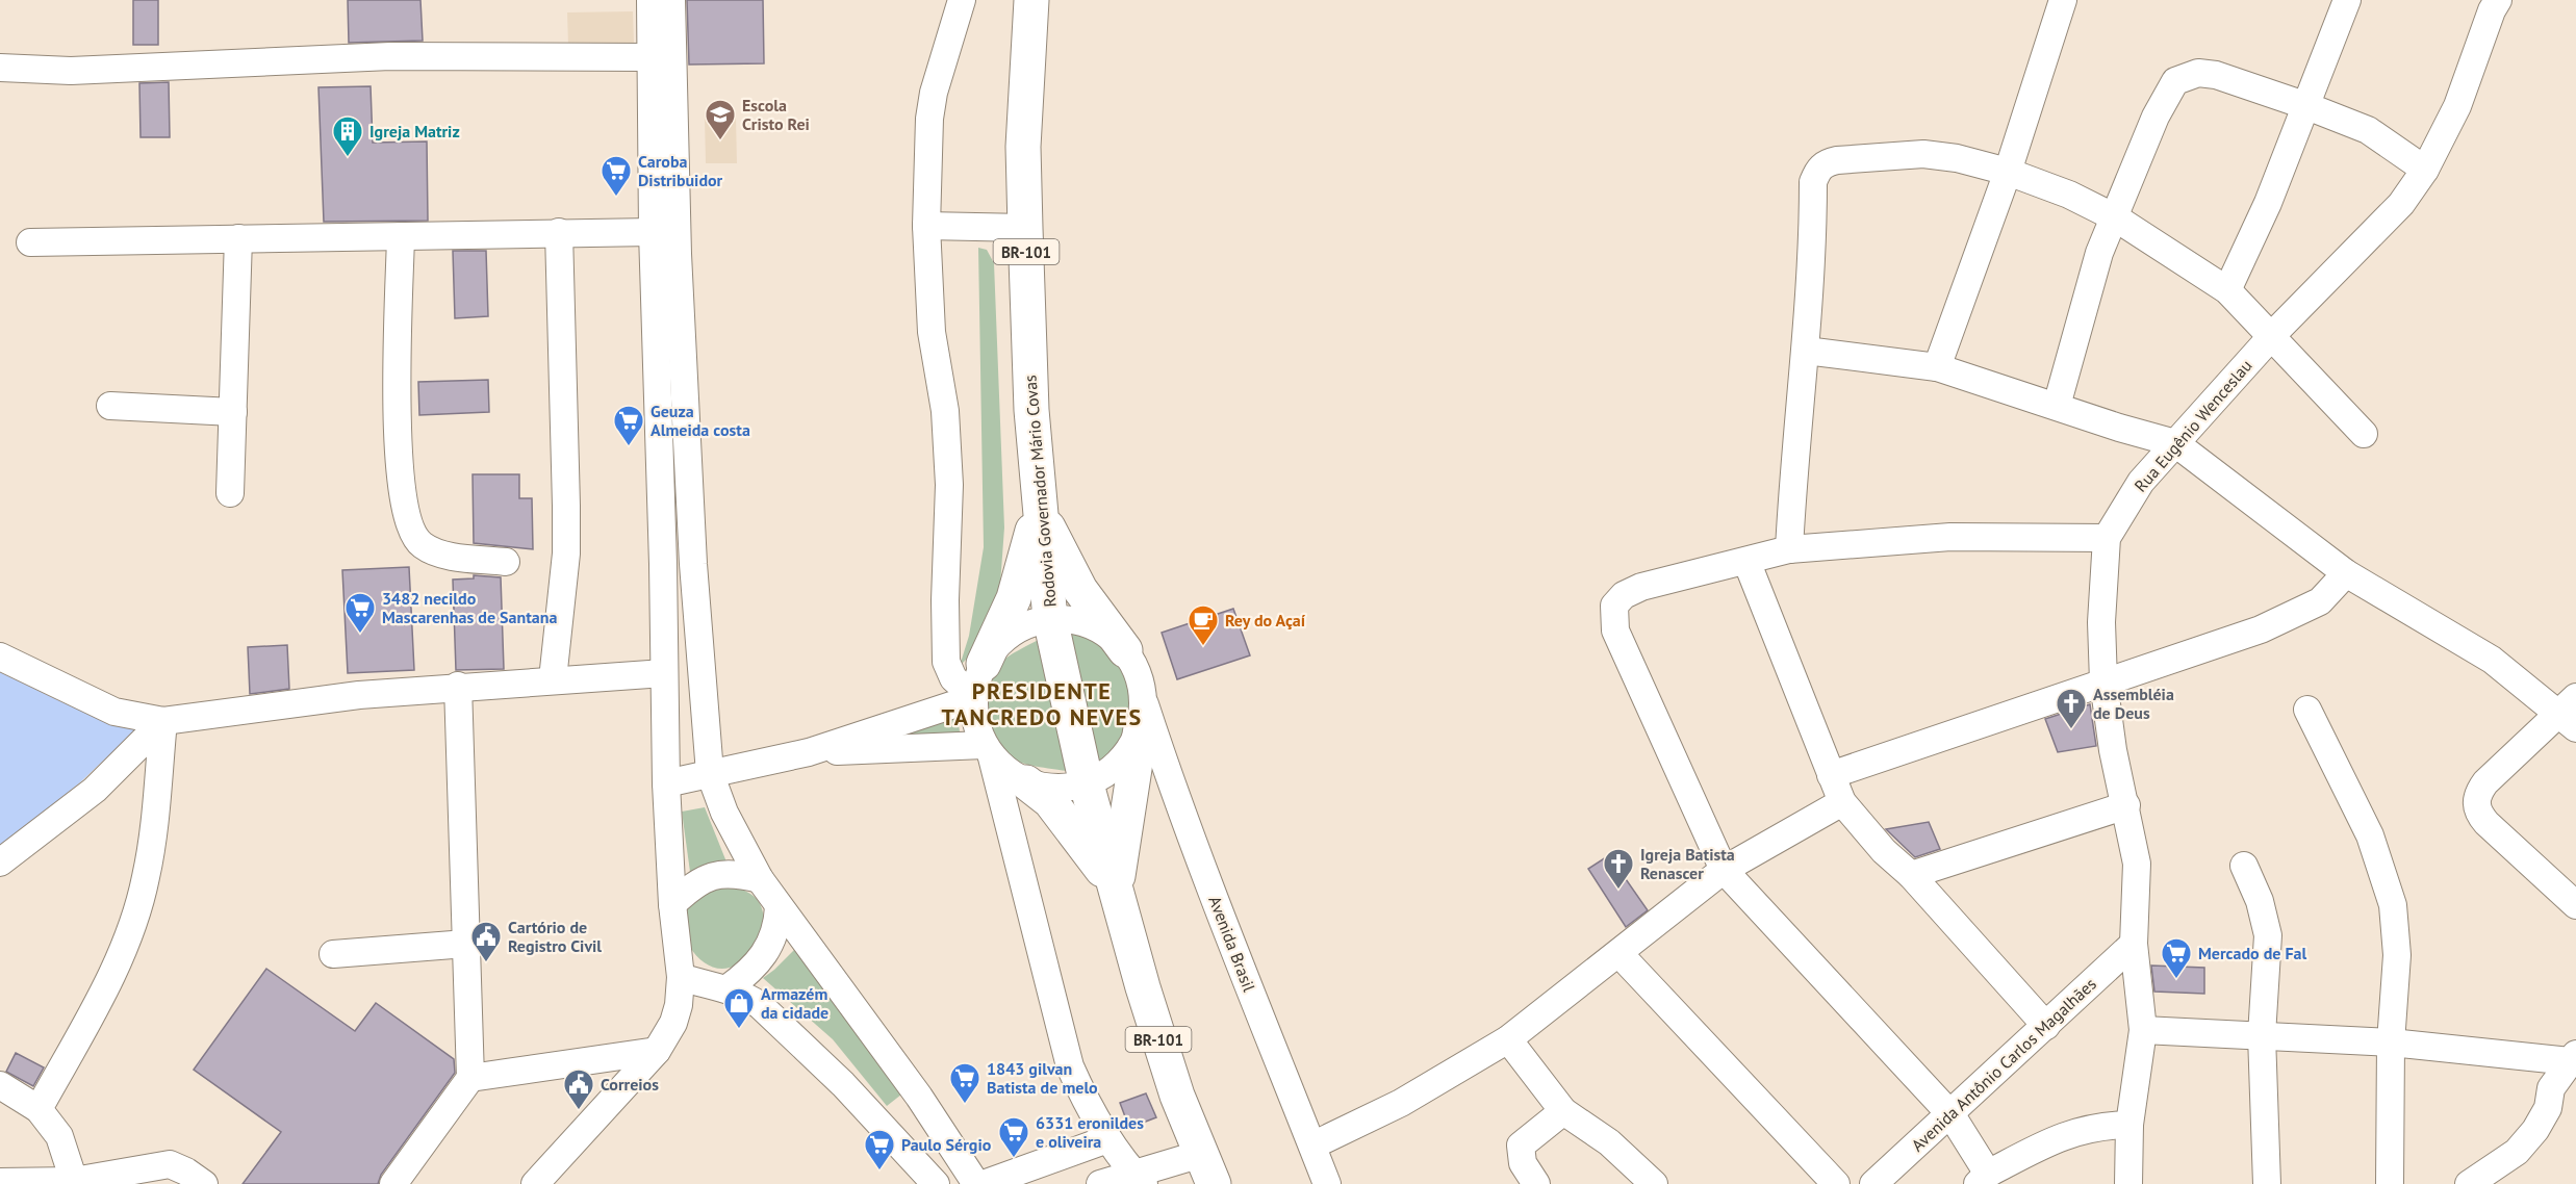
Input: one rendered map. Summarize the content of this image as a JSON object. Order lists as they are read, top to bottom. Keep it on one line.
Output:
{"streets":{"highway":["BR-101","Rodovia Governador Mário Covas"],"street":["Rua Eugênio Wenceslau","Avenida Brasil","Avenida Antônio Carlos Magalhães"]},"crossings":[["Rua Eugênio Wenceslau","Avenida Antônio Carlos Magalhães"]],"districts":["PRESIDENTE TANCREDO NEVES"],"places":{"school or university":["Escola Cristo Rei"],"building":["Igreja Matriz"],"supermarket":["Caroba Distribuidor","Geuza Almeida costa","3482 necildo Mascarenhas de Santana","Mercado de Fal","1843 gilvan Batista de melo","6331 eronildes e oliveira","Paulo Sérgio"],"cafe":["Rey do Açaí"],"church":["Assembléia de Deus","Igreja Batista Renascer"],"public building":["Cartório de Registro Civil","Correios"],"shop":["Armazém da cidade"]}}
